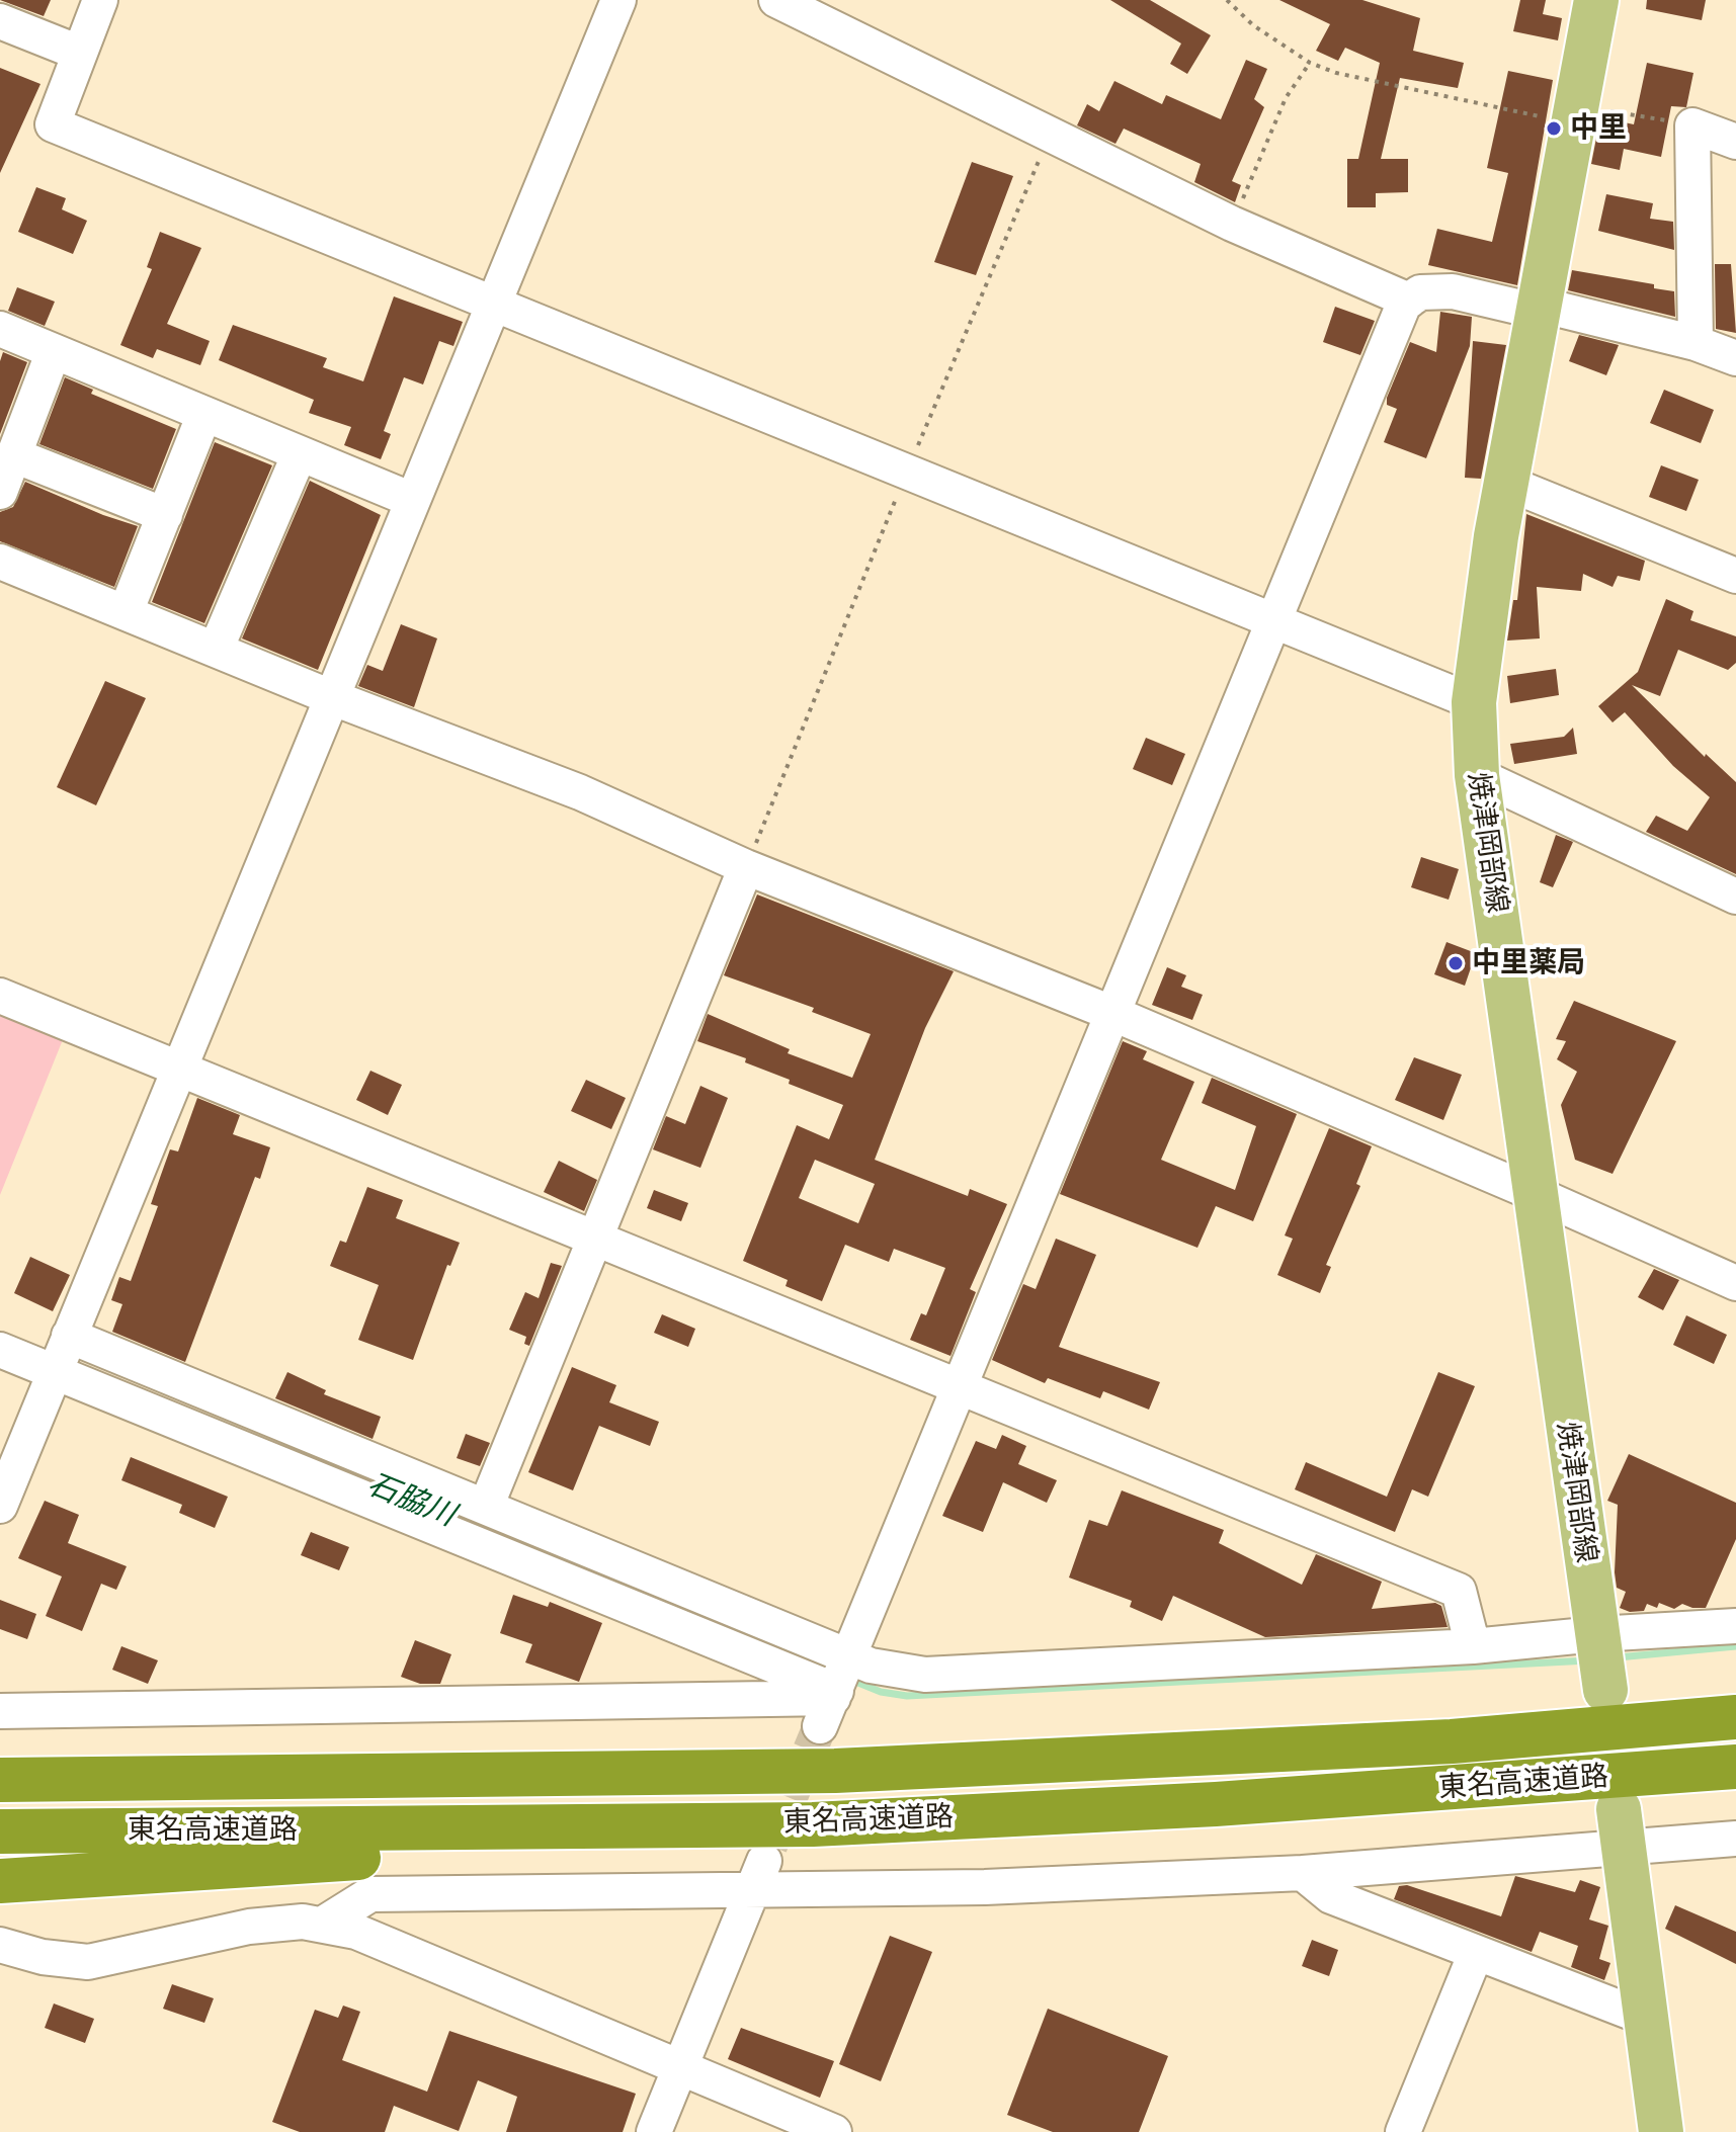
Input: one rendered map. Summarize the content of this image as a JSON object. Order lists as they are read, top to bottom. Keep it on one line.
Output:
{"streets":{"highway":["東名高速道路"],"main road":["焼津岡部線"]},"water":["石脇川"],"places":["中里","中里薬局"]}
